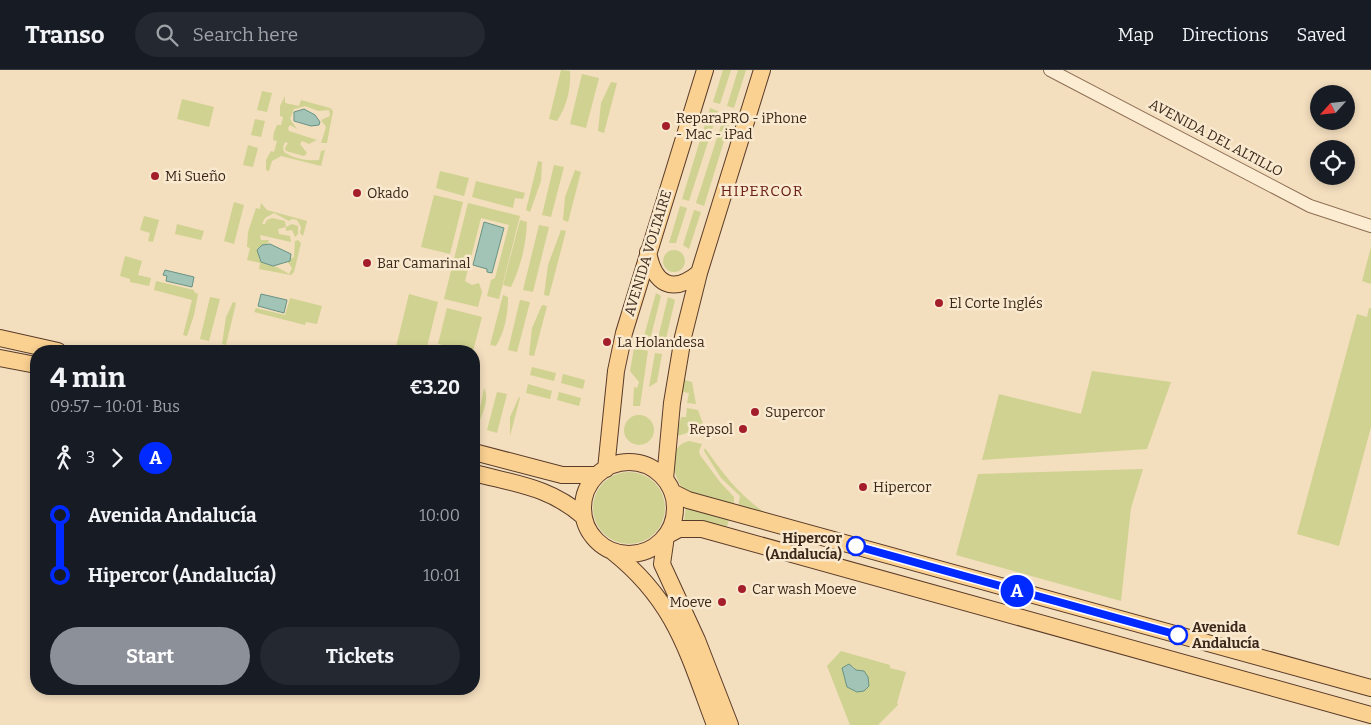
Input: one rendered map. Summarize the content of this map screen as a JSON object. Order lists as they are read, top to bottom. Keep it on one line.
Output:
{"streets":{"main road":["AVENIDA VOLTAIRE"],"street":["AVENIDA DEL ALTILLO"]},"districts":["HIPERCOR"],"places":["ReparaPRO - iPhone - Mac - iPad","Mi Sueño","Okado","Bar Camarinal","El Corte Inglés","La Holandesa","Supercor","Repsol","Hipercor","Hipercor (Andalucía)","Car wash Moeve","Moeve","Avenida Andalucía"],"lines":["bus line A"],"north":"bottom left","page":{"header":"Transo","search":"Search here","nav":["Map","Directions","Saved"],"on_map":"A","heading":["4 min","09:57 – 10:01 · Bus","€3.20"],"legs":["3","A"],"list":[{"name":"Avenida Andalucía","value":"10:00"},{"name":"Hipercor (Andalucía)","value":"10:01"}],"buttons":["Start","Tickets"]}}
